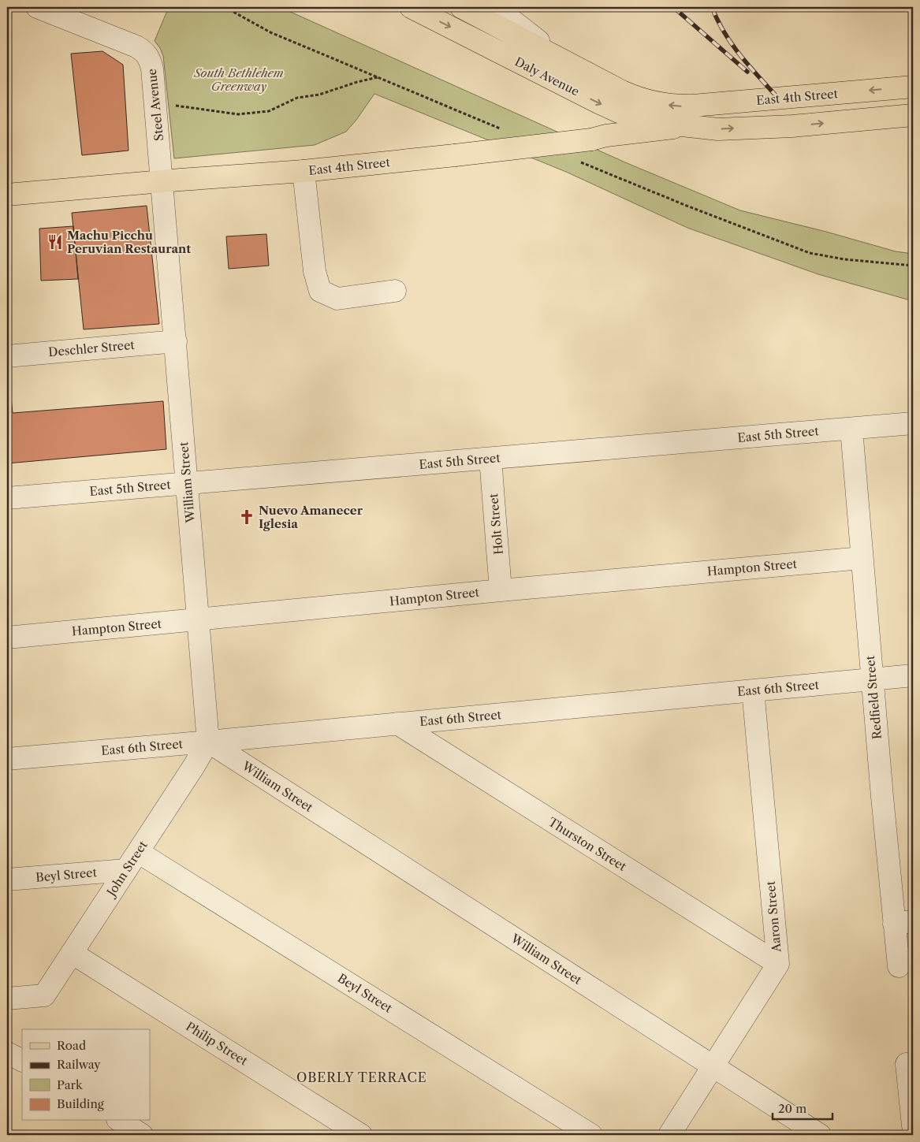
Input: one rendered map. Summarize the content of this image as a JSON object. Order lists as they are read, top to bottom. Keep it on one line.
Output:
{"streets":{"main road":["Daly Avenue","East 4th Street"],"street":["Steel Avenue","Deschler Street","East 5th Street","William Street","Holt Street","Hampton Street","East 6th Street","Redfield Street","Thurston Street","John Street","Beyl Street","Aaron Street","Philip Street"]},"crossings":[["Daly Avenue","East 4th Street"],["East 4th Street","Steel Avenue"],["East 4th Street","William Street"],["Steel Avenue","William Street"],["Deschler Street","William Street"],["East 5th Street","William Street"],["East 5th Street","Holt Street"],["East 5th Street","Redfield Street"],["William Street","Hampton Street"],["William Street","East 6th Street"],["William Street","John Street"],["William Street","Aaron Street"],["Holt Street","Hampton Street"],["Hampton Street","Redfield Street"],["East 6th Street","Redfield Street"],["East 6th Street","Thurston Street"],["East 6th Street","John Street"],["East 6th Street","Aaron Street"],["Thurston Street","Aaron Street"],["John Street","Beyl Street"],["John Street","Philip Street"]],"districts":["OBERLY TERRACE"],"parks":["South Bethlehem Greenway"],"places":{"restaurant":["Machu Picchu Peruvian Restaurant"],"church":["Nuevo Amanecer Iglesia"]},"legend":["Road","Railway","Park","Building"],"scale_bar":"20 m"}
